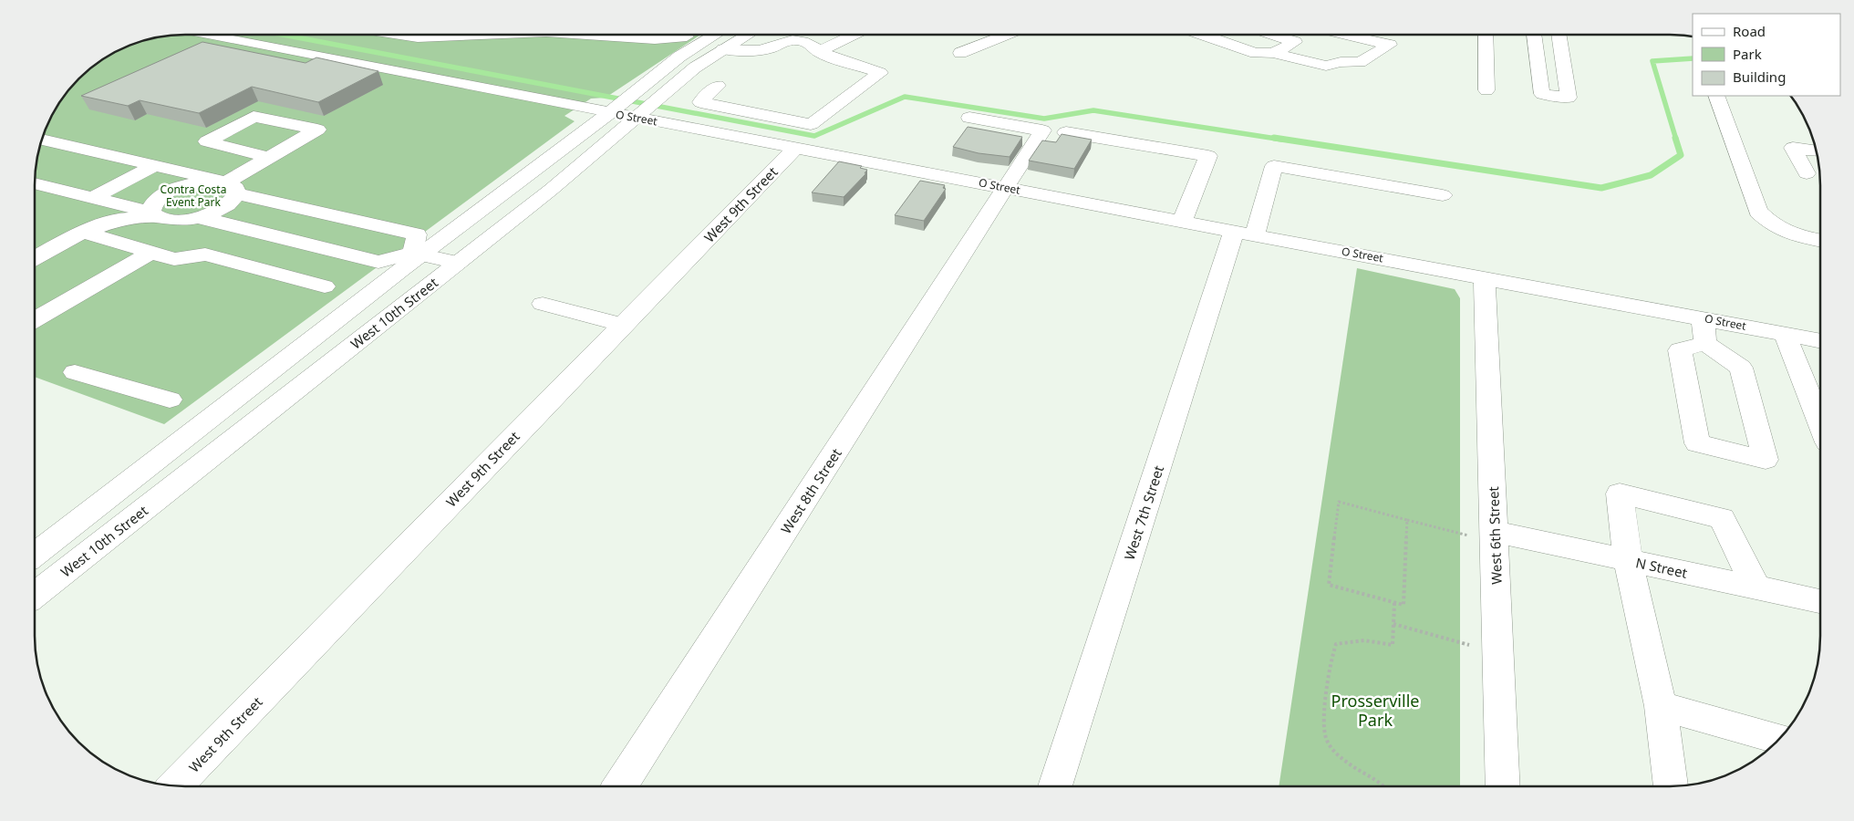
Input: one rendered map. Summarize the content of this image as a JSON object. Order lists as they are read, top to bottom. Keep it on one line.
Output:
{"streets":{"street":["O Street","West 9th Street","West 10th Street","West 8th Street","West 7th Street","West 6th Street","N Street"]},"crossings":[["O Street","West 9th Street"],["O Street","West 10th Street"],["O Street","West 8th Street"],["O Street","West 7th Street"],["O Street","West 6th Street"],["West 6th Street","N Street"]],"parks":["Contra Costa Event Park","Prosserville Park"],"legend":["Road","Park","Building"]}
